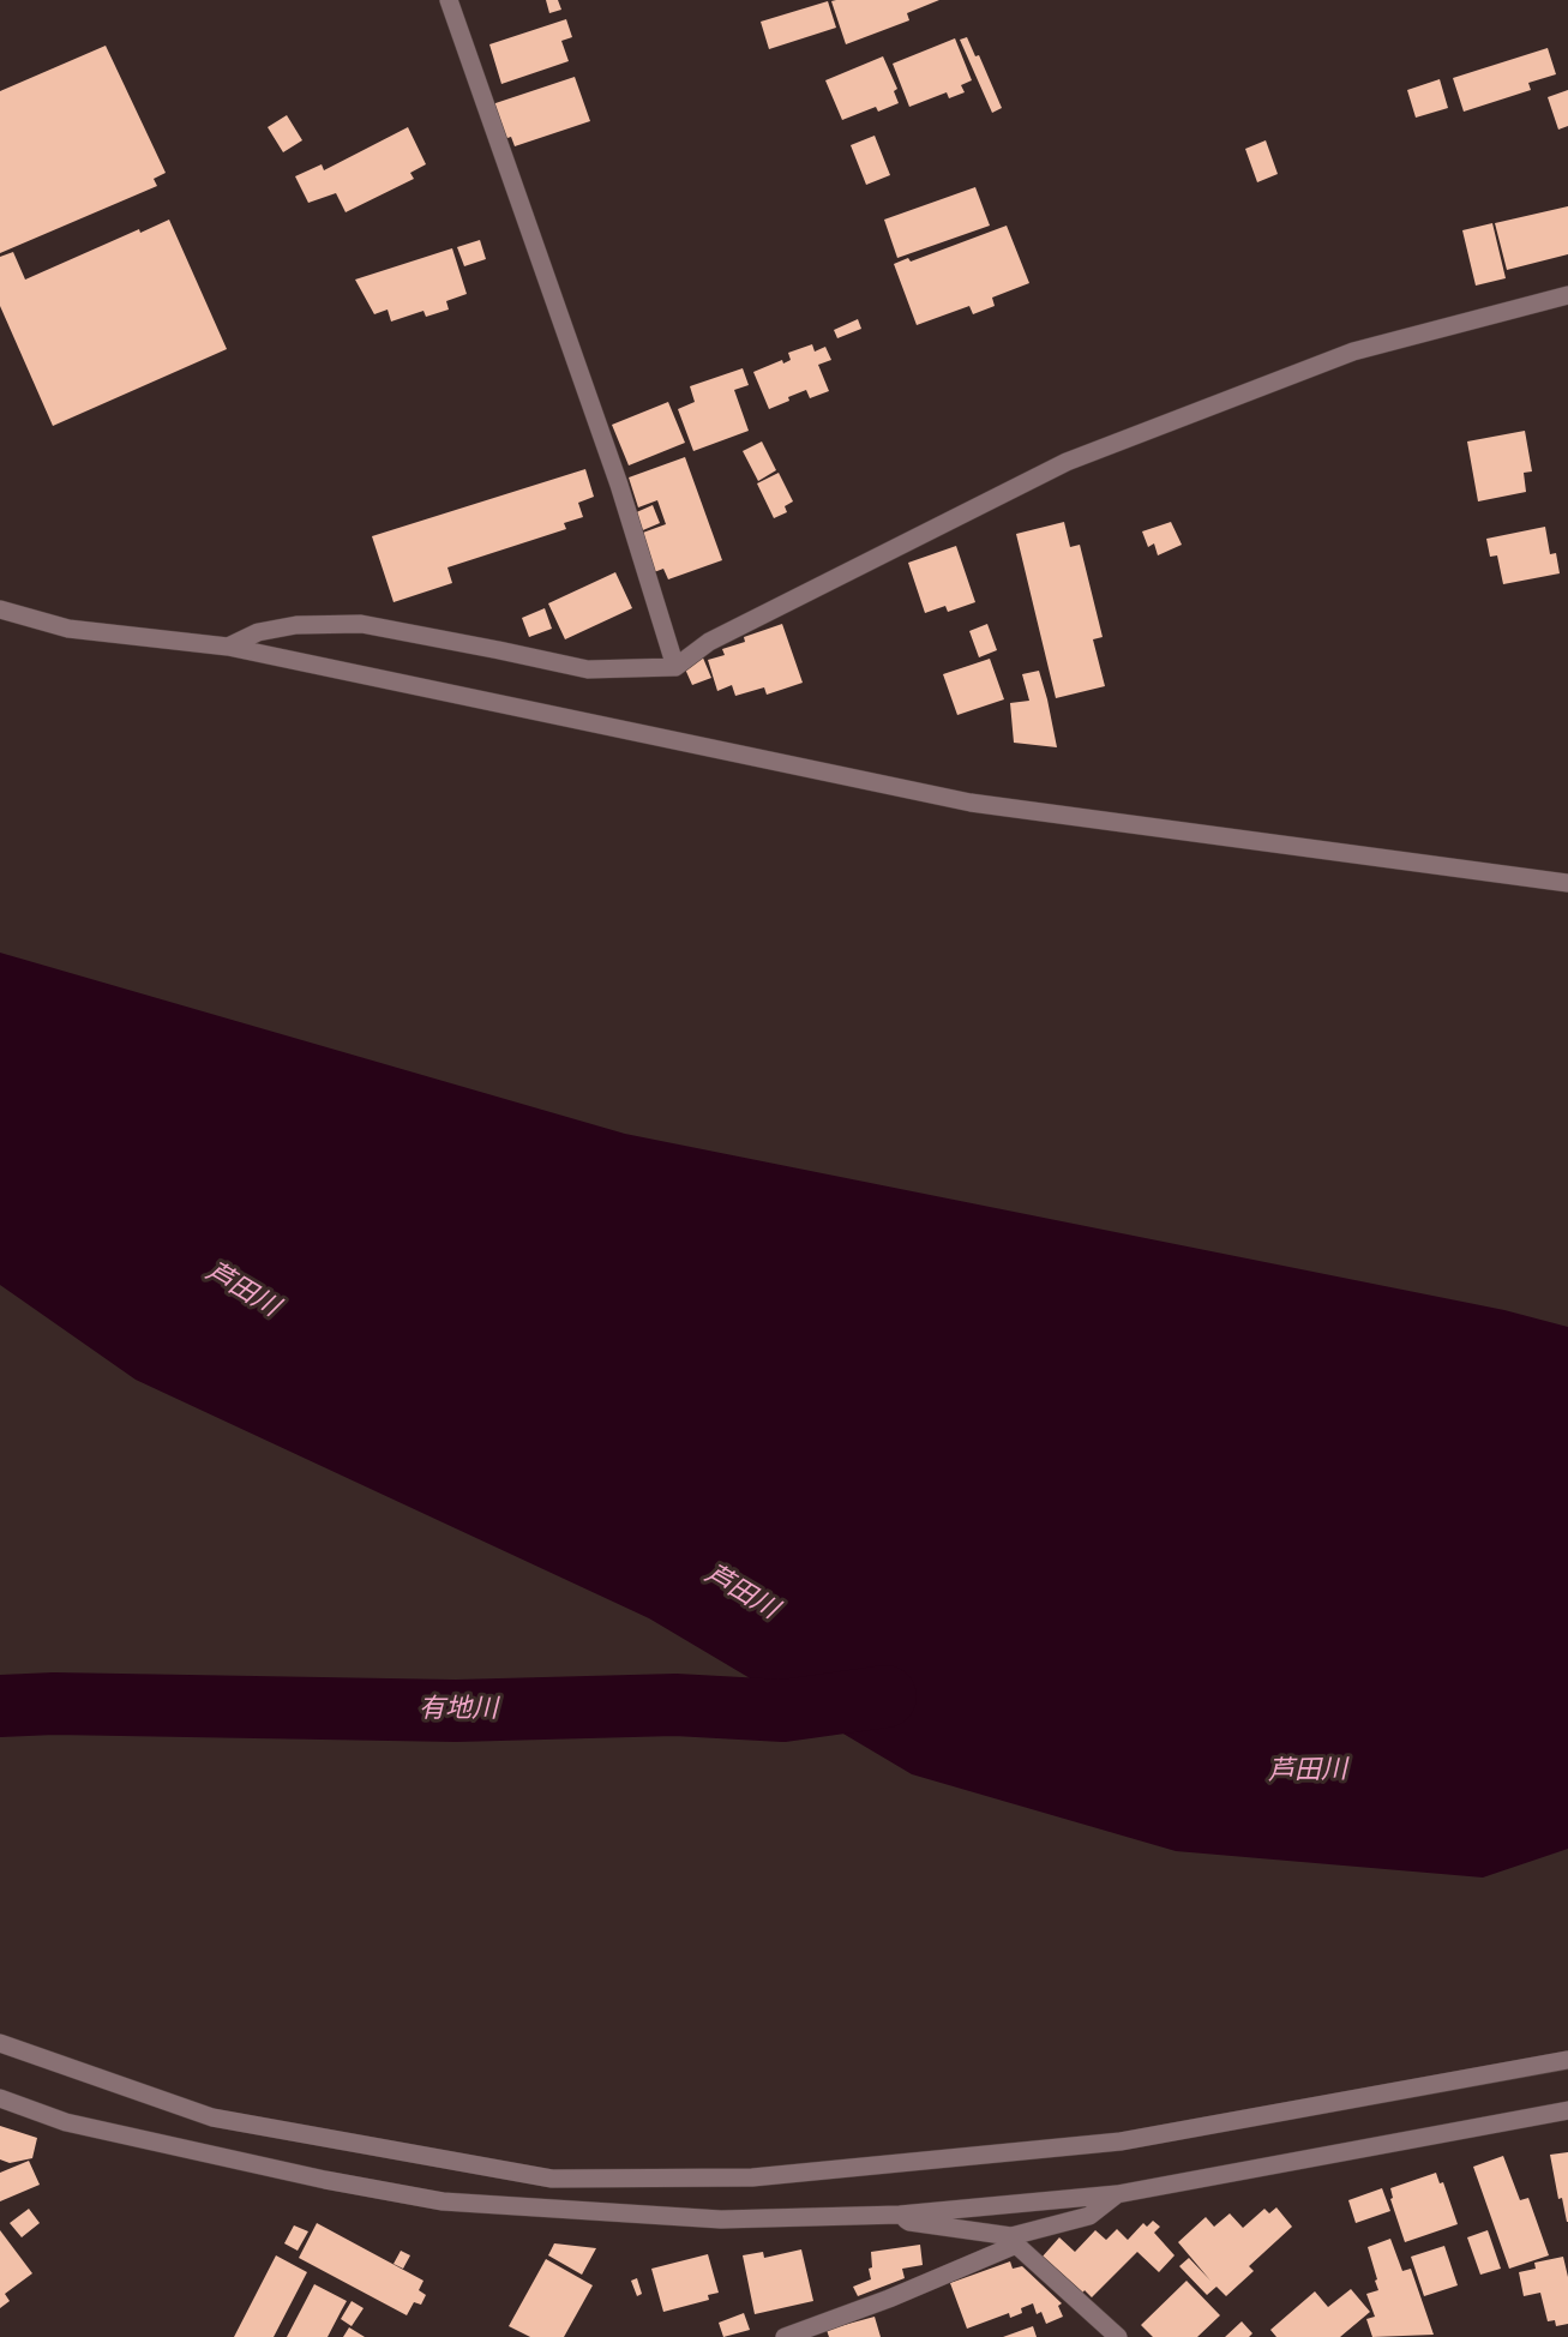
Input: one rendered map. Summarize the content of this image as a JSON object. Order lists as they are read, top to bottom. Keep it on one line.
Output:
{"water":["芦田川","有地川"]}
